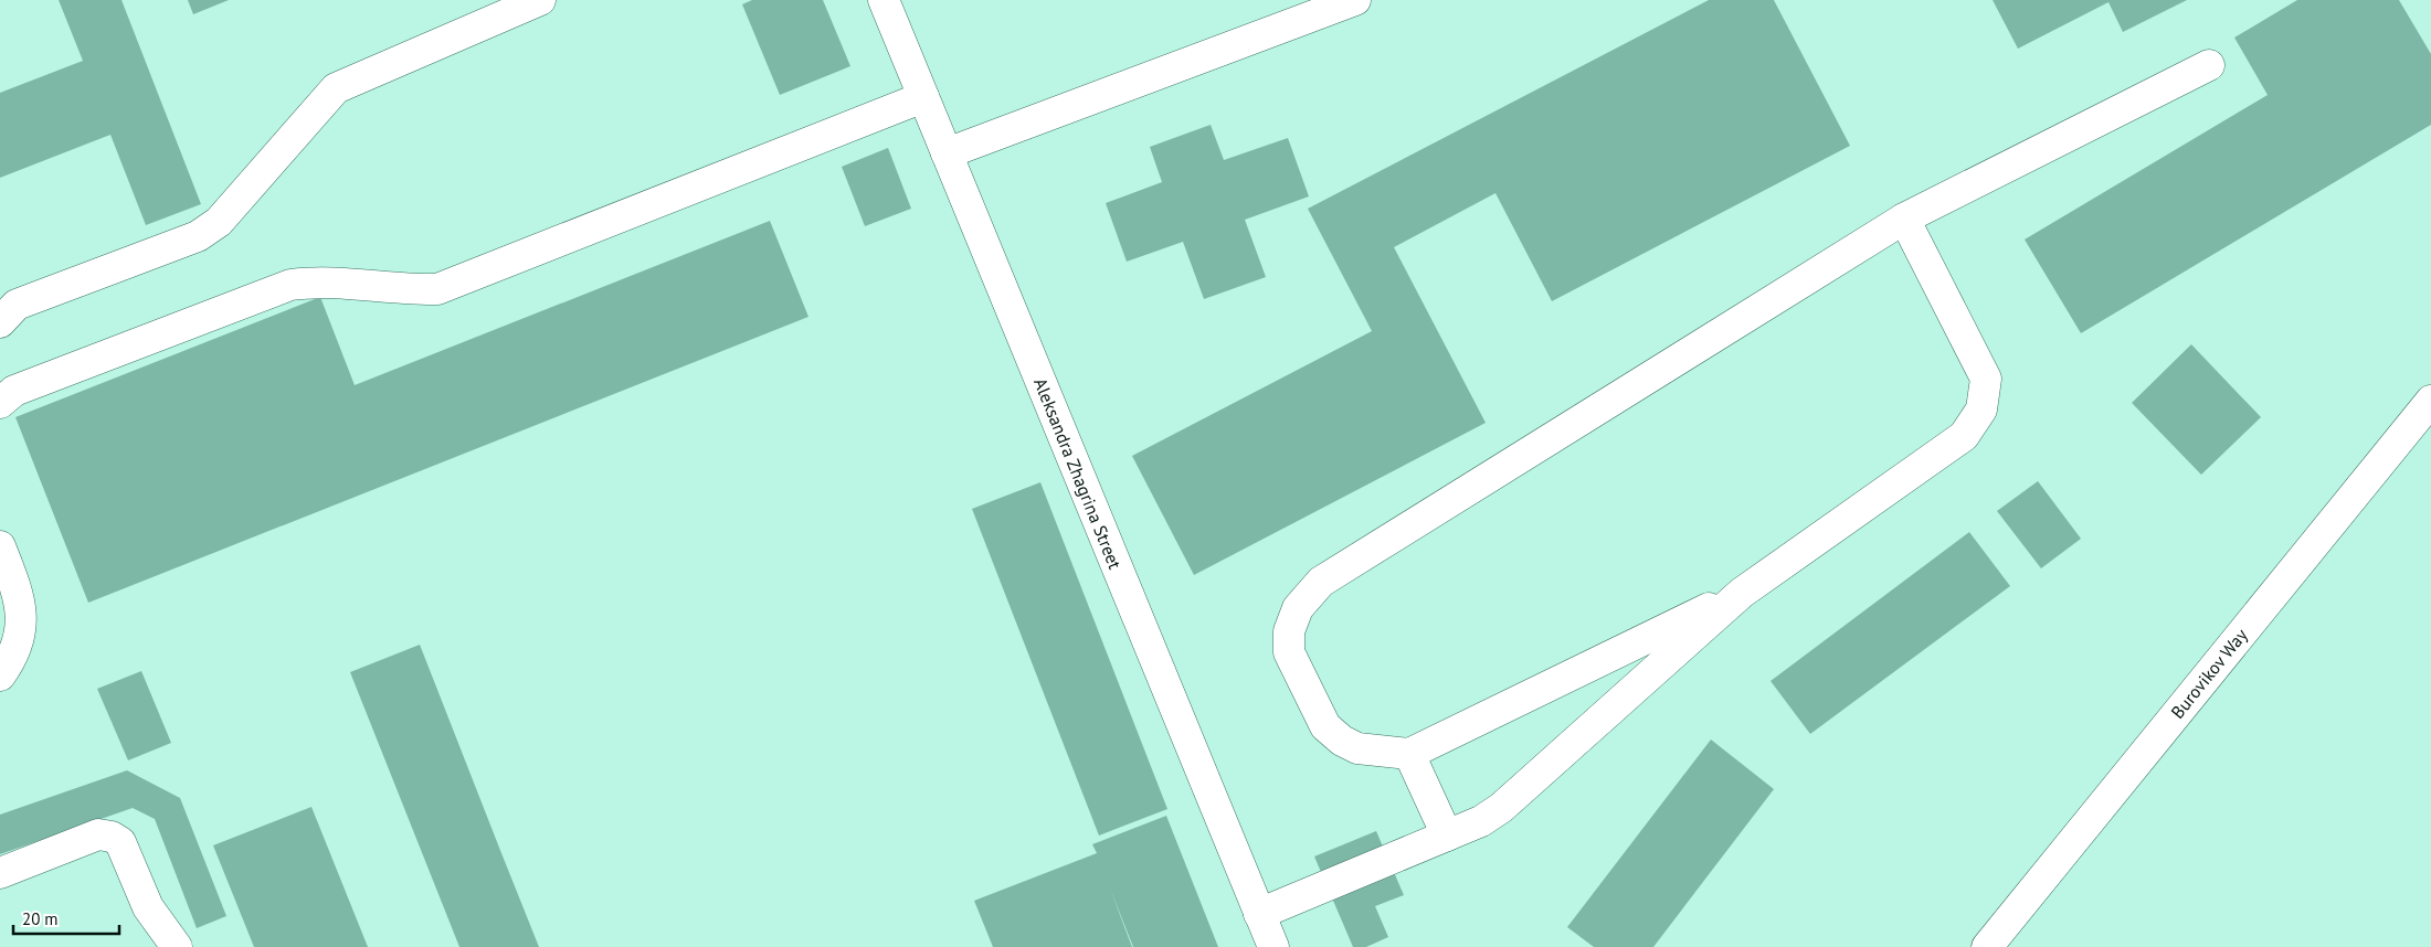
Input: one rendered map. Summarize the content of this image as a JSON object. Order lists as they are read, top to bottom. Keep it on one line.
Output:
{"streets":{"street":["Aleksandra Zhagrina Street","Burovikov Way"]},"scale_bar":"20 m"}
